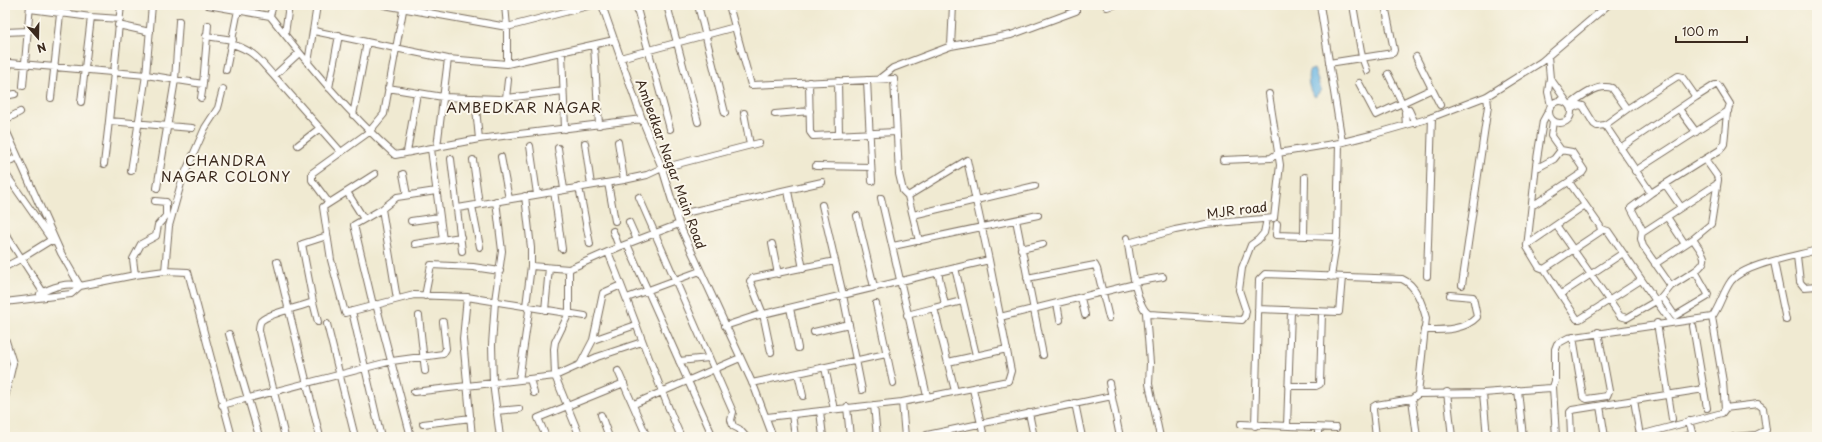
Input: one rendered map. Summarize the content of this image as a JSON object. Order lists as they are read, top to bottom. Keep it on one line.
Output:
{"streets":{"street":["Ambedkar Nagar Main Road","MJR road"]},"districts":["AMBEDKAR NAGAR","CHANDRA NAGAR COLONY"],"scale_bar":"100 m","north":"bottom"}
